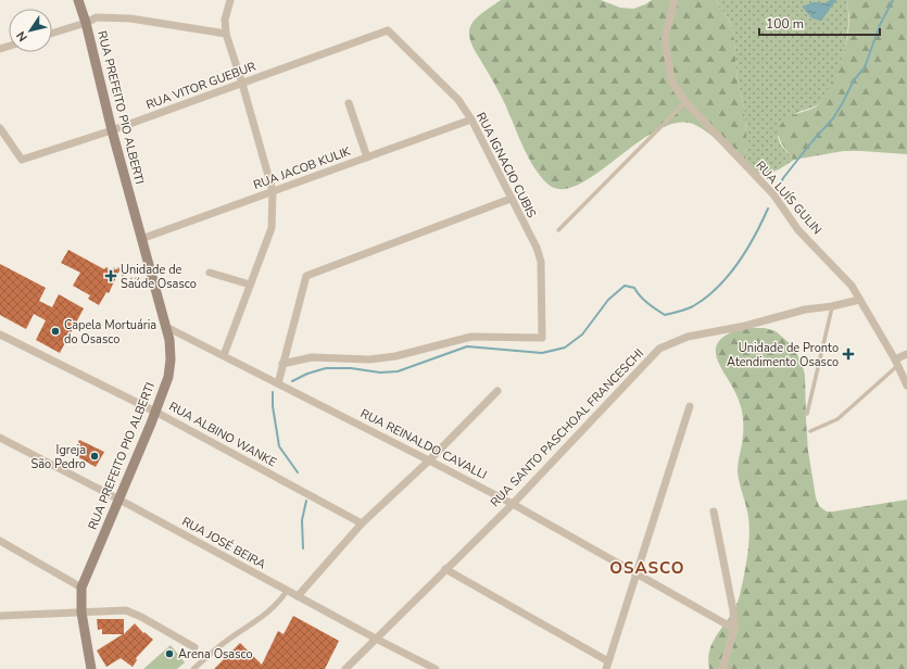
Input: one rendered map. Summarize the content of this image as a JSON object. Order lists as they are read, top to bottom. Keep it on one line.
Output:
{"streets":{"main road":["RUA PREFEITO PIO ALBERTI"],"street":["RUA VITOR GUEBUR","RUA IGNACIO CUBIS","RUA JACOB KULIK","RUA LUÍS GULIN","RUA SANTO PASCHOAL FRANCESCHI","RUA ALBINO WANKE","RUA REINALDO CAVALLI","RUA JOSÉ BEIRA"]},"crossings":[["RUA VITOR GUEBUR","RUA PREFEITO PIO ALBERTI"],["RUA VITOR GUEBUR","RUA IGNACIO CUBIS"],["RUA PREFEITO PIO ALBERTI","RUA JACOB KULIK"],["RUA PREFEITO PIO ALBERTI","RUA ALBINO WANKE"],["RUA PREFEITO PIO ALBERTI","RUA REINALDO CAVALLI"],["RUA PREFEITO PIO ALBERTI","RUA JOSÉ BEIRA"],["RUA IGNACIO CUBIS","RUA JACOB KULIK"],["RUA LUÍS GULIN","RUA SANTO PASCHOAL FRANCESCHI"],["RUA SANTO PASCHOAL FRANCESCHI","RUA REINALDO CAVALLI"],["RUA SANTO PASCHOAL FRANCESCHI","RUA JOSÉ BEIRA"]],"districts":["OSASCO"],"places":{"health":["Unidade de Saúde Osasco","Unidade de Pronto Atendimento Osasco"],"other":["Capela Mortuária do Osasco","Igreja São Pedro","Arena Osasco"]},"scale_bar":"100 m","north":"bottom left"}
